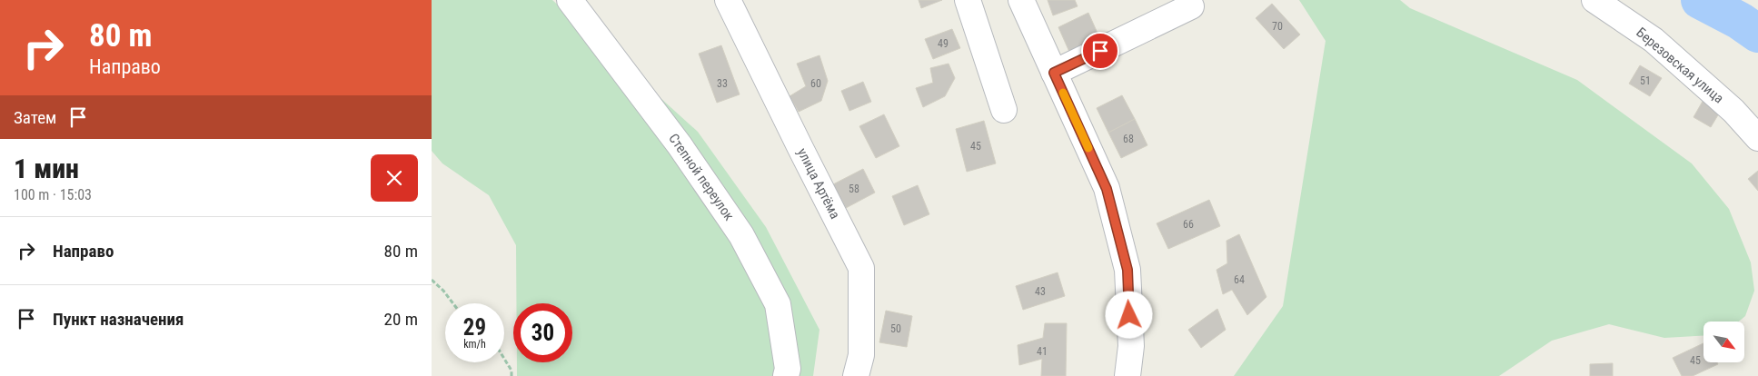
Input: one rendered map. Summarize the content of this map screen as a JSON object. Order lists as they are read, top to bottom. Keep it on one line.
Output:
{"streets":{"street":["Березовская улица","Степной переулок","улица Артёма"]},"house_numbers":["70","49","51","33","60","68","45","58","66","64","43","50","41","45"],"north":"bottom right","page":{"turn":["80 m","Направо"],"then":"Затем","heading":["1 мин","100 m · 15:03"],"list":[{"name":"Направо","value":"80 m"},{"name":"Пункт назначения","value":"20 m"}],"speed":"29 km/h","limit":"30"}}
